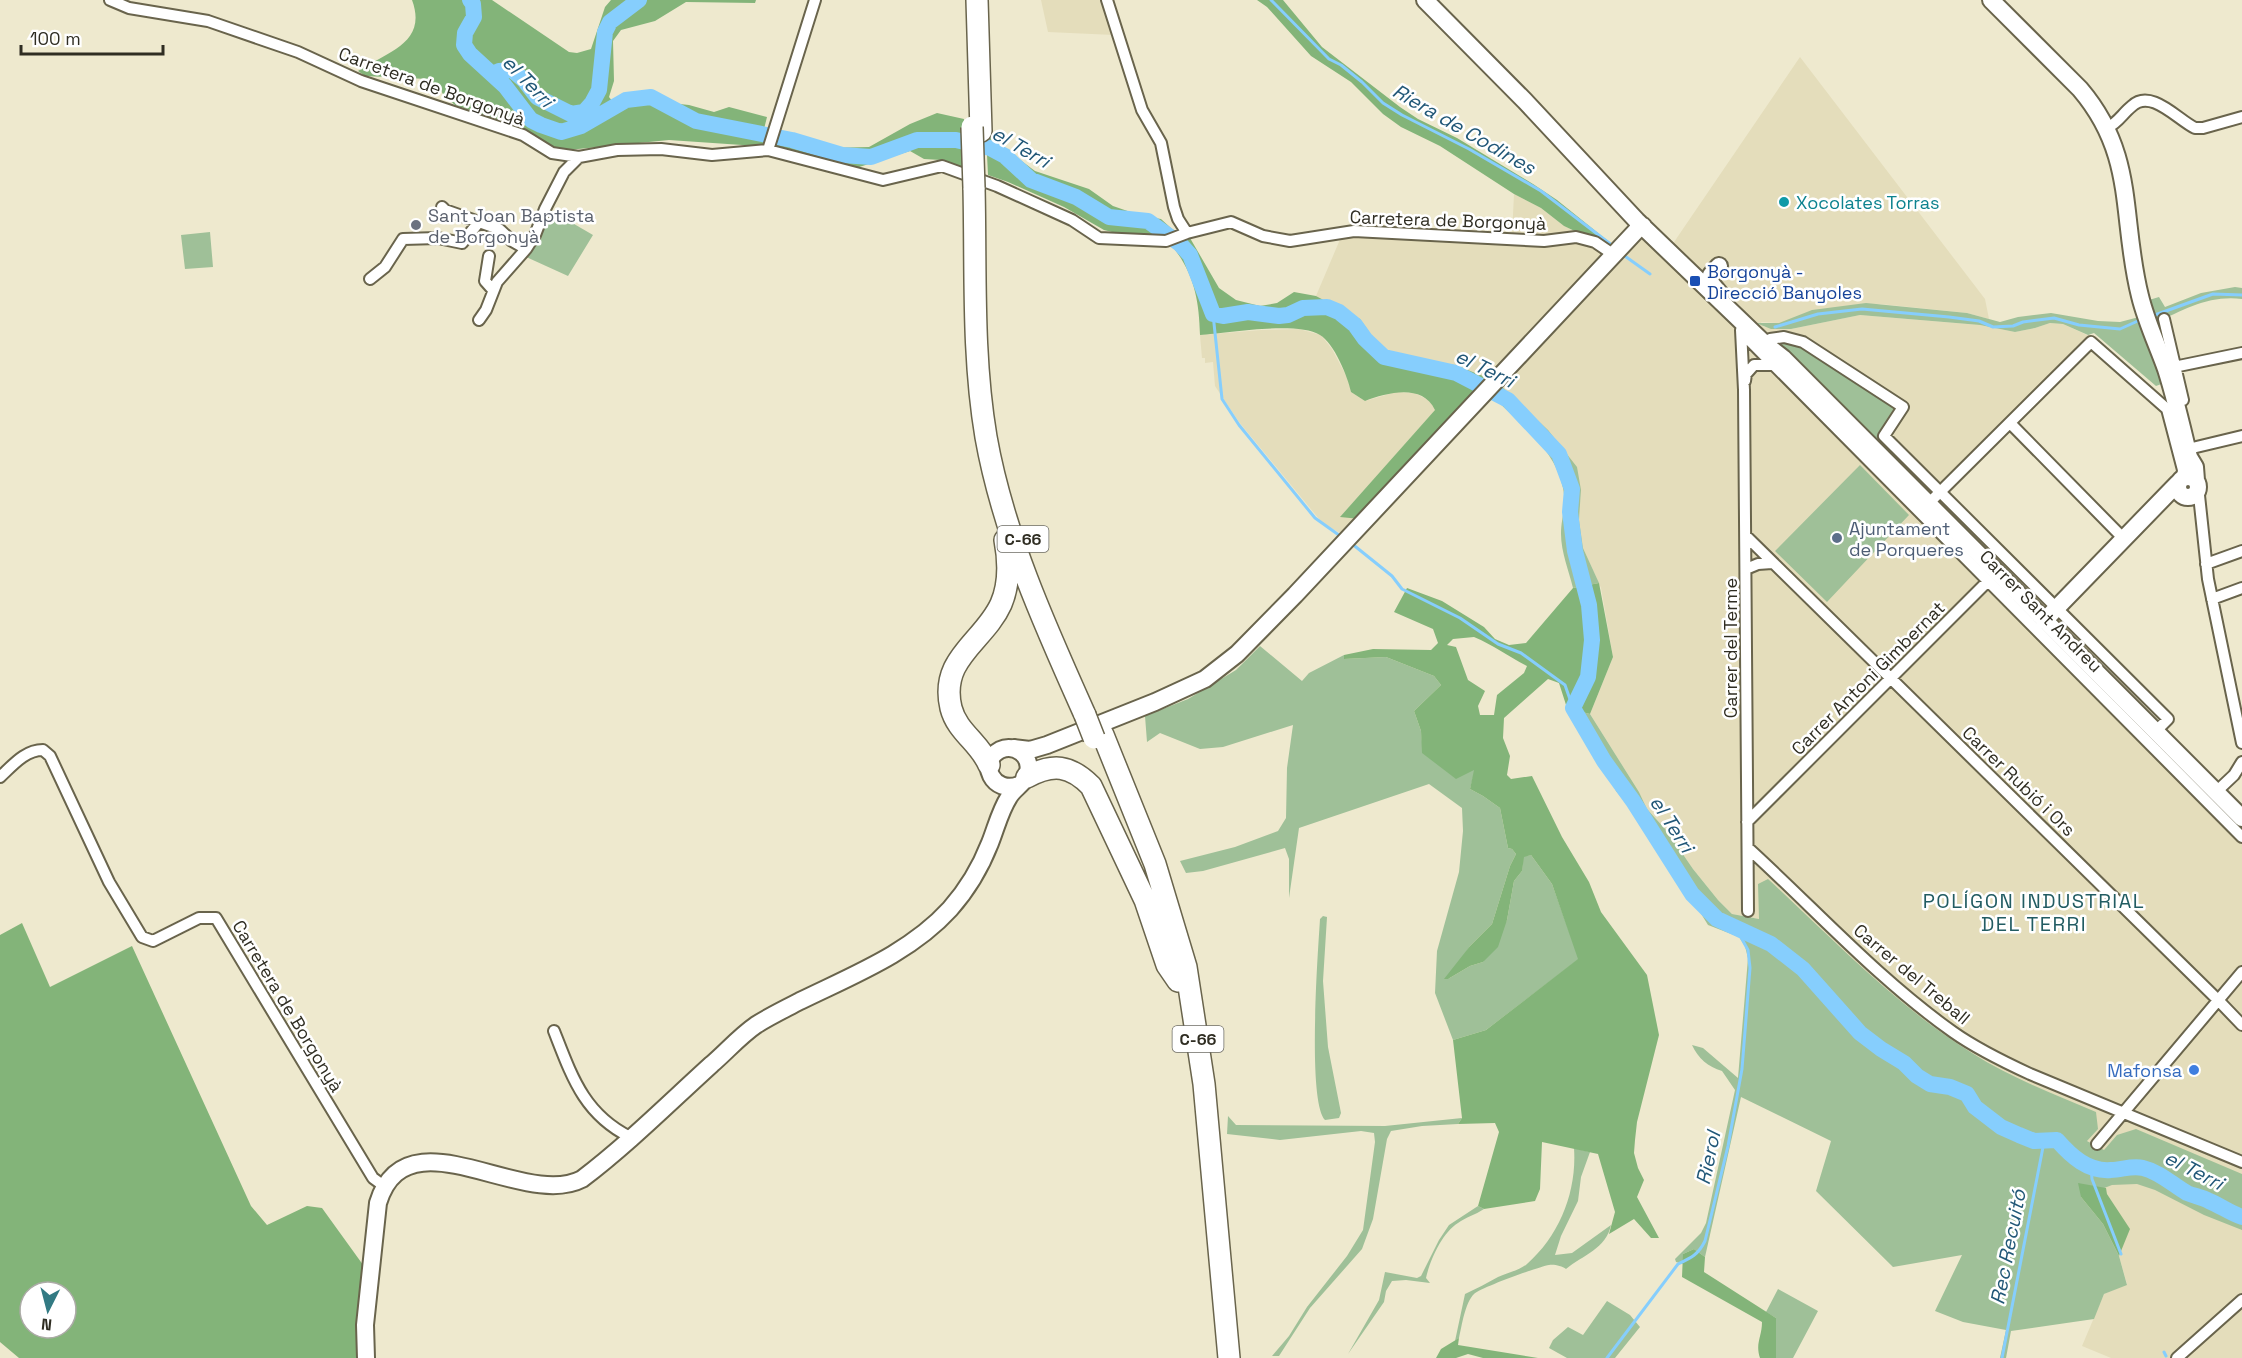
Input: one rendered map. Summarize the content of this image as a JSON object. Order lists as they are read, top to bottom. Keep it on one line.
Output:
{"streets":{"highway":["C-66"],"street":["Carretera de Borgonyà","Carrer Sant Andreu","Carrer del Terme","Carrer Antoni Gimbernat","Carrer Rubió i Ors","Carrer del Treball"]},"crossings":[["Carrer Sant Andreu","Carrer Antoni Gimbernat"],["Carrer del Terme","Carrer Antoni Gimbernat"],["Carrer del Terme","Carrer Rubió i Ors"],["Carrer del Terme","Carrer del Treball"],["Carrer Antoni Gimbernat","Carrer Rubió i Ors"]],"districts":["POLÍGON INDUSTRIAL DEL TERRI"],"water":["el Terri","Riera de Codines","Rierol","Rec Recuitó"],"places":{"other":["Xocolates Torras","Sant Joan Baptista de Borgonyà","Ajuntament de Porqueres","Mafonsa"],"transit":["Borgonyà - Direcció Banyoles"]},"scale_bar":"100 m","north":"bottom"}
